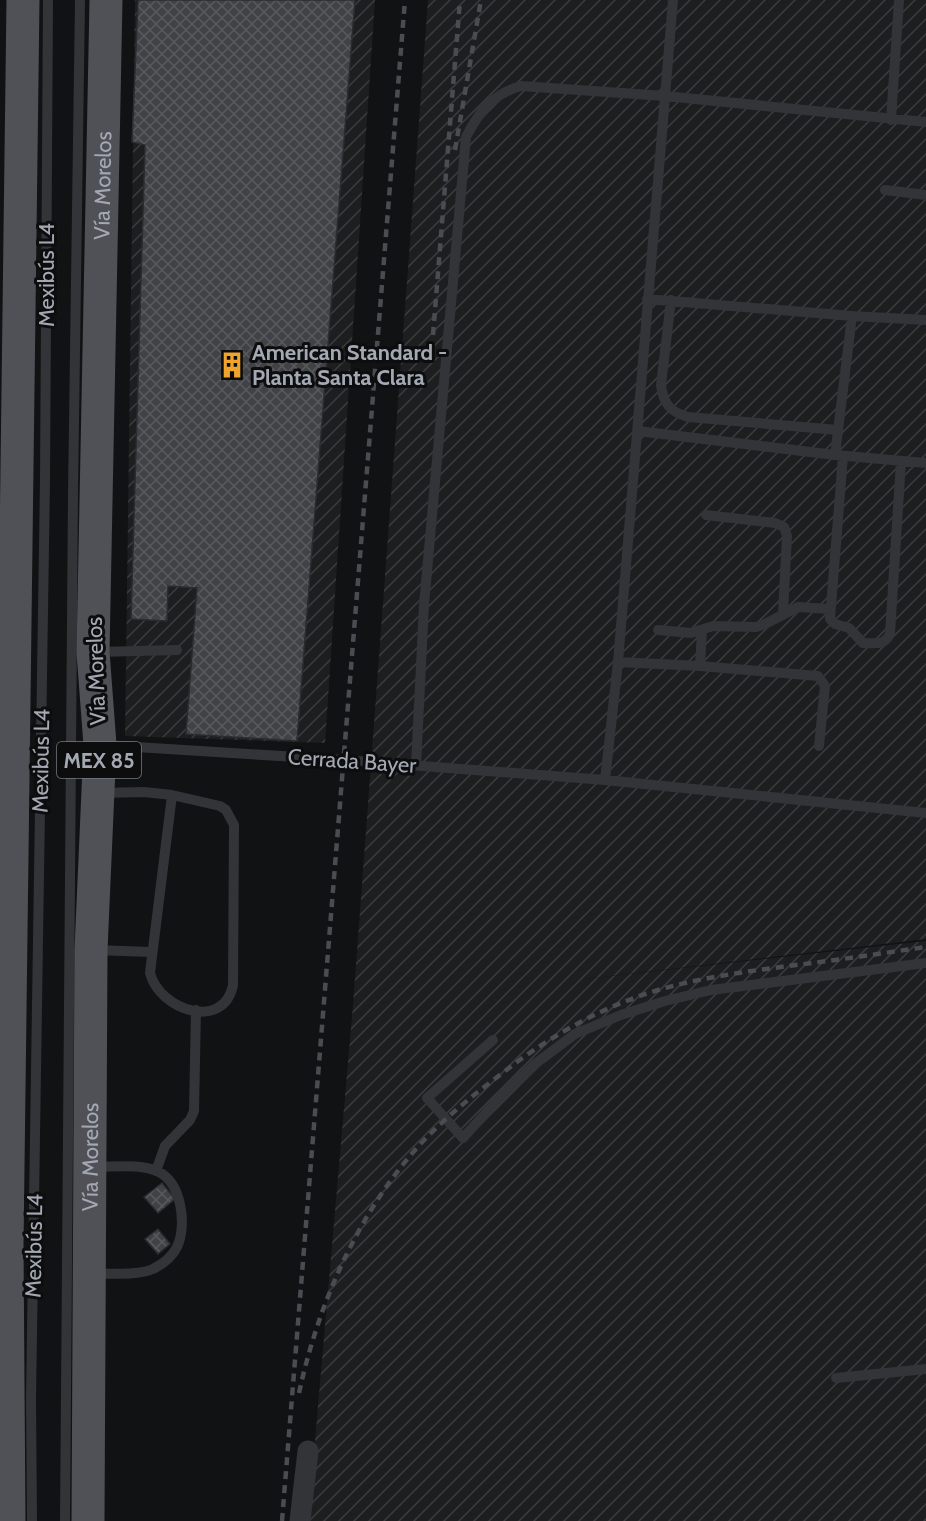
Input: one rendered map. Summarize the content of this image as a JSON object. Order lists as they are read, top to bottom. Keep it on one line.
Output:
{"streets":{"main road":["Vía Morelos","MEX 85"],"lane":["Mexibús L4","Cerrada Bayer"]},"crossings":[["Vía Morelos","Cerrada Bayer"]],"places":{"building":["American Standard - Planta Santa Clara"]}}
